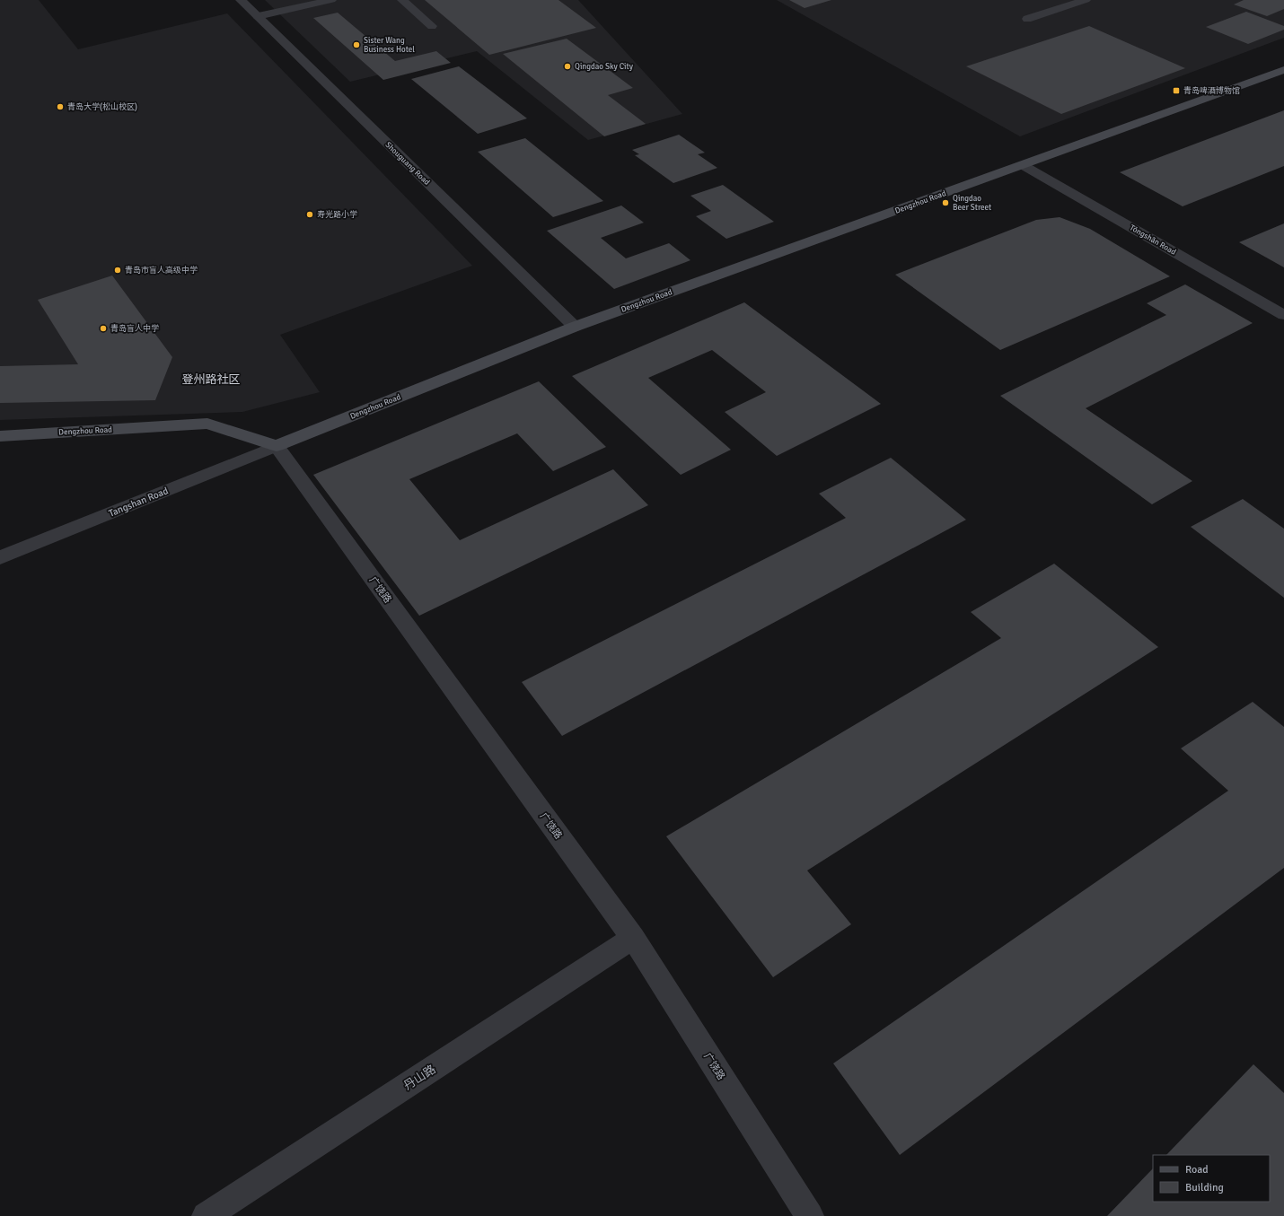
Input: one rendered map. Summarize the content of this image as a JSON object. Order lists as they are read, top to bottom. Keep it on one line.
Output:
{"streets":{"main road":["Dengzhou Road"],"street":["Shouguang Road","Tōngshān Road","Tangshan Road","广饶路","丹山路"]},"crossings":[["Shouguang Road","Dengzhou Road"],["Dengzhou Road","Tōngshān Road"],["Dengzhou Road","Tangshan Road"],["Dengzhou Road","广饶路"],["Tangshan Road","广饶路"],["广饶路","丹山路"]],"districts":["登州路社区"],"places":{"other":["Sister Wang Business Hotel","Qingdao Sky City","青岛大学(松山校区)","Qingdao Beer Street","寿光路小学","青岛市盲人高级中学","青岛盲人中学"],"transit":["青岛啤酒博物馆"]},"legend":["Road","Building"]}
